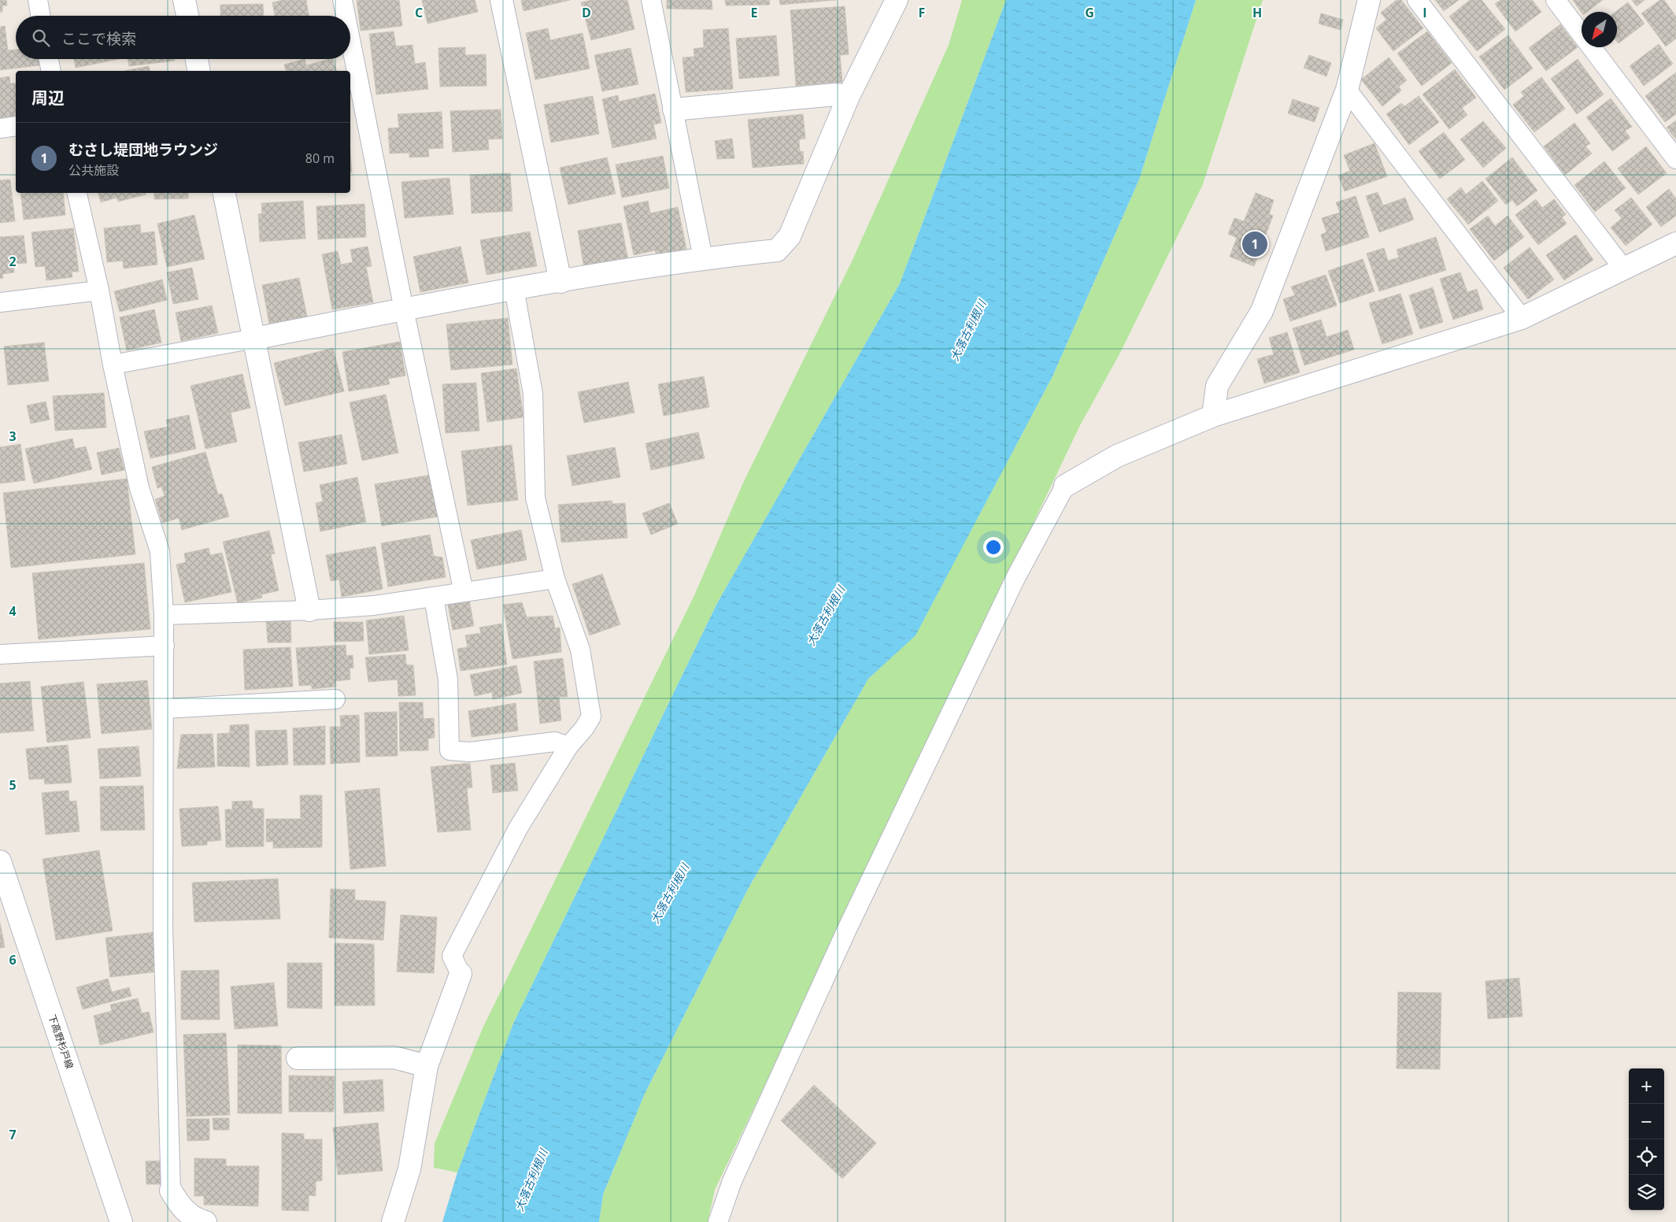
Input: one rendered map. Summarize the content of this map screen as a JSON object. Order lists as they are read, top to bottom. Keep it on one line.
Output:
{"streets":{"street":["下高野杉戸線"]},"water":["大落古利根川"],"north":"bottom left","page":{"search":"ここで検索","heading":"周辺","list":[{"mark":"1","name":"むさし堤団地ラウンジ","note":"公共施設","value":"80 m"}],"pins":"1","map_buttons":["+","−"]},"grid":{"columns":["C","D","E","F","G","H","I"],"rows":["2","3","4","5","6","7"]}}
